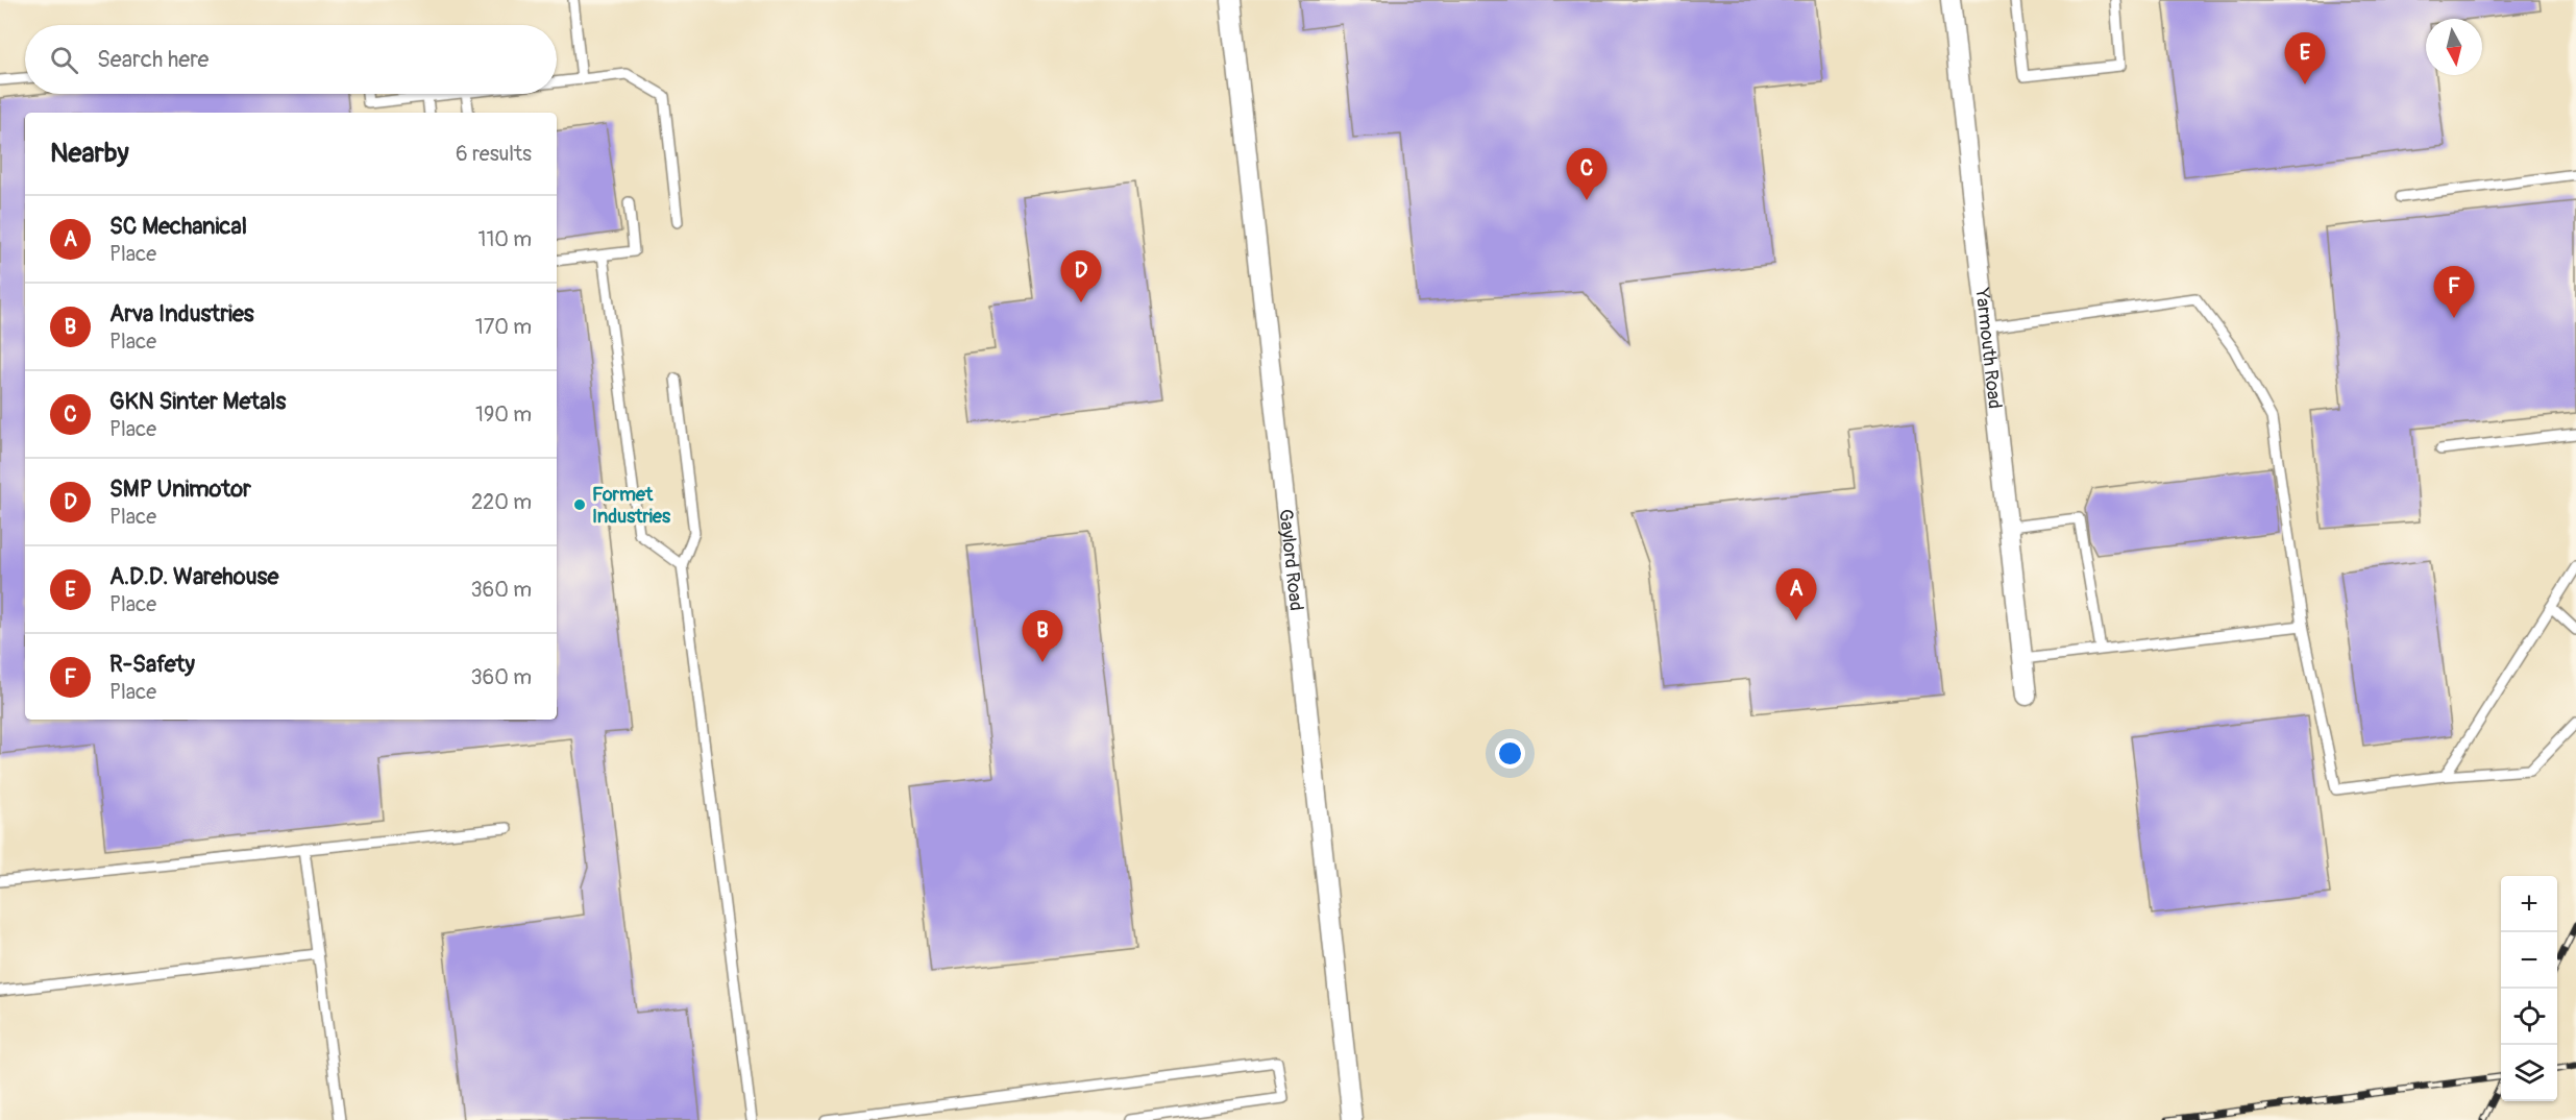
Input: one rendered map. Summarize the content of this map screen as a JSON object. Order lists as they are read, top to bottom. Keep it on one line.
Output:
{"streets":{"street":["Yarmouth Road","Gaylord Road"]},"places":["Formet Industries"],"north":"bottom","page":{"search":"Search here","pins":["E","C","D","F","A","B"],"heading":["Nearby","6 results"],"list":[{"mark":"A","name":"SC Mechanical","note":"Place","value":"110 m"},{"mark":"B","name":"Arva Industries","note":"Place","value":"170 m"},{"mark":"C","name":"GKN Sinter Metals","note":"Place","value":"190 m"},{"mark":"D","name":"SMP Unimotor","note":"Place","value":"220 m"},{"mark":"E","name":"A.D.D. Warehouse","note":"Place","value":"360 m"},{"mark":"F","name":"R-Safety","note":"Place","value":"360 m"}],"map_buttons":["+","−"]}}
